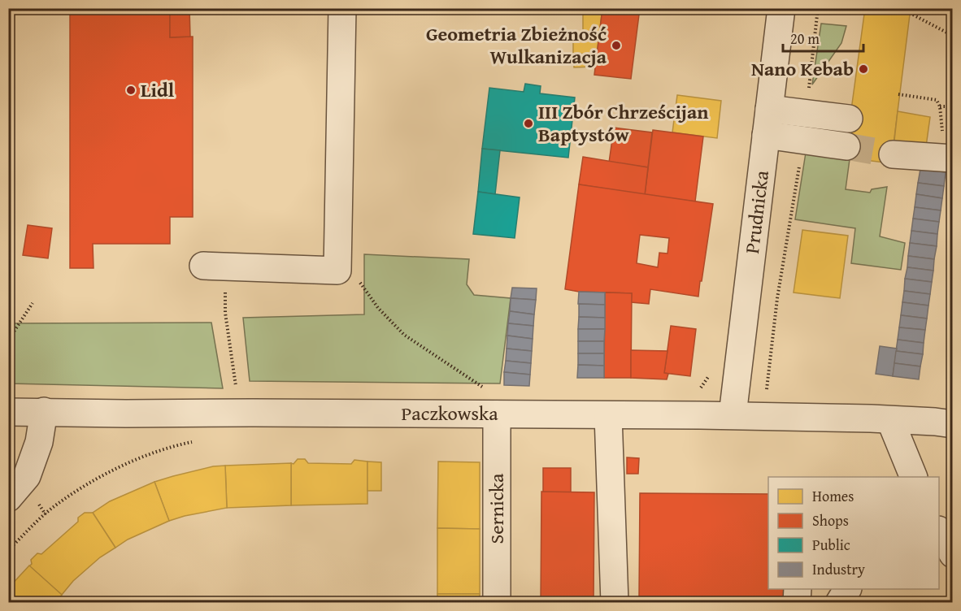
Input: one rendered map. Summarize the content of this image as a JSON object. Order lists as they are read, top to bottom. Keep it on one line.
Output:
{"streets":{"street":["Prudnicka","Paczkowska","Sernicka"]},"crossings":[["Prudnicka","Paczkowska"],["Paczkowska","Sernicka"]],"places":["Geometria Zbieżność Wulkanizacja","Nano Kebab","Lidl","III Zbór Chrześcijan Baptystów"],"legend":["Homes","Shops","Public","Industry"],"scale_bar":"20 m"}
